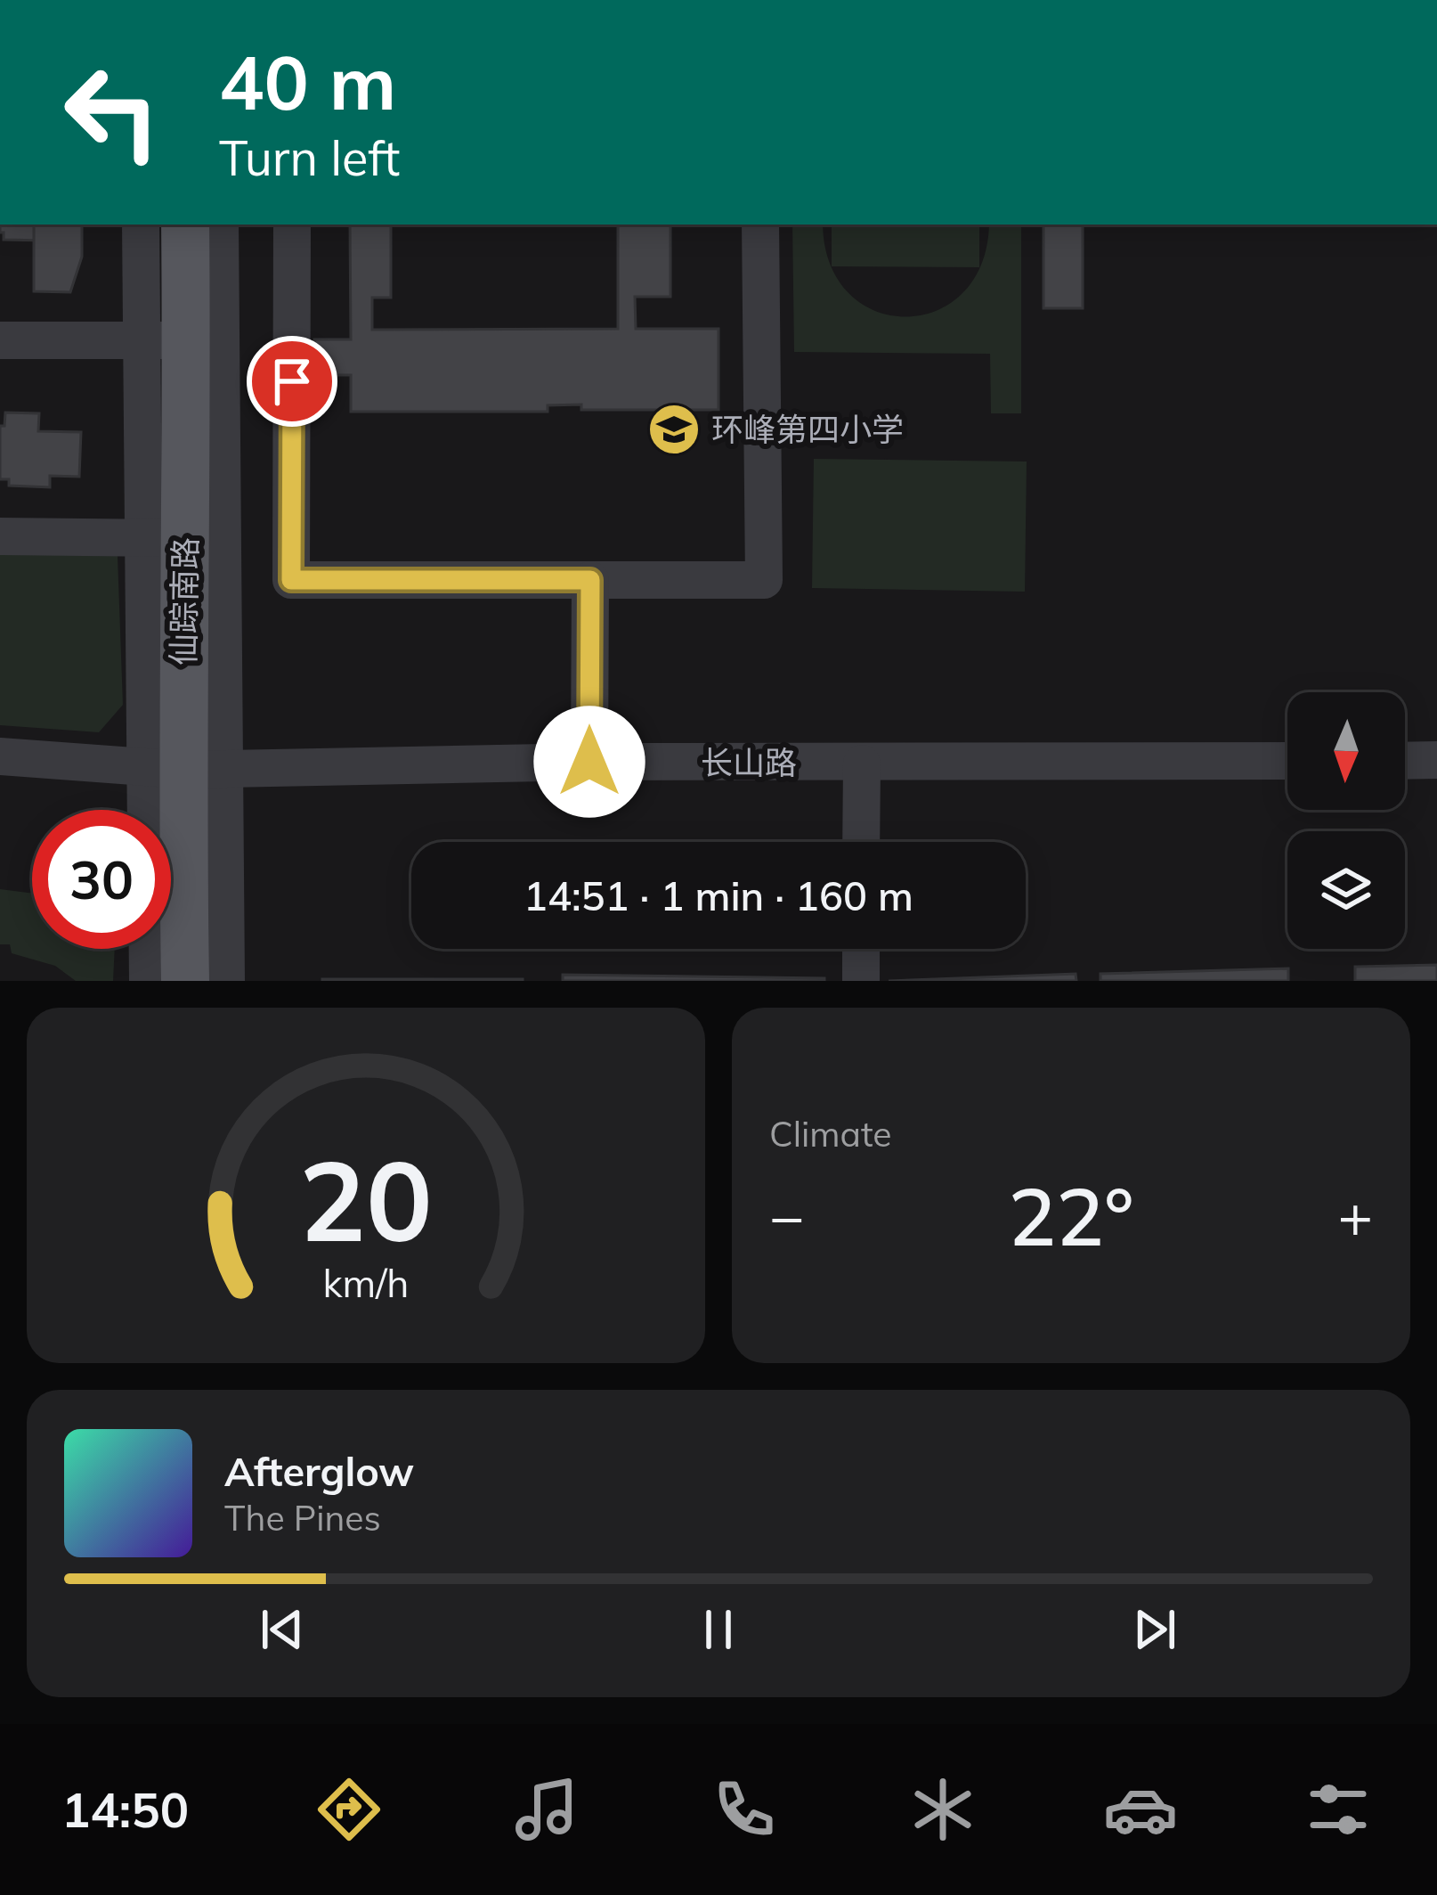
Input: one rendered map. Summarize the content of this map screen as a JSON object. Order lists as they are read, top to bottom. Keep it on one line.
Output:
{"streets":{"main road":["仙踪南路"],"street":["长山路"]},"crossings":[["仙踪南路","长山路"]],"places":{"school or university":["环峰第四小学"]},"north":"bottom","page":{"turn":["40 m","Turn left"],"limit":"30","trip":"14:51 · 1 min · 160 m","tile":"Climate","heat":["−","22°","+"],"song":["Afterglow","The Pines"],"tabs":"14:50","gauge":["20","km/h"]}}
